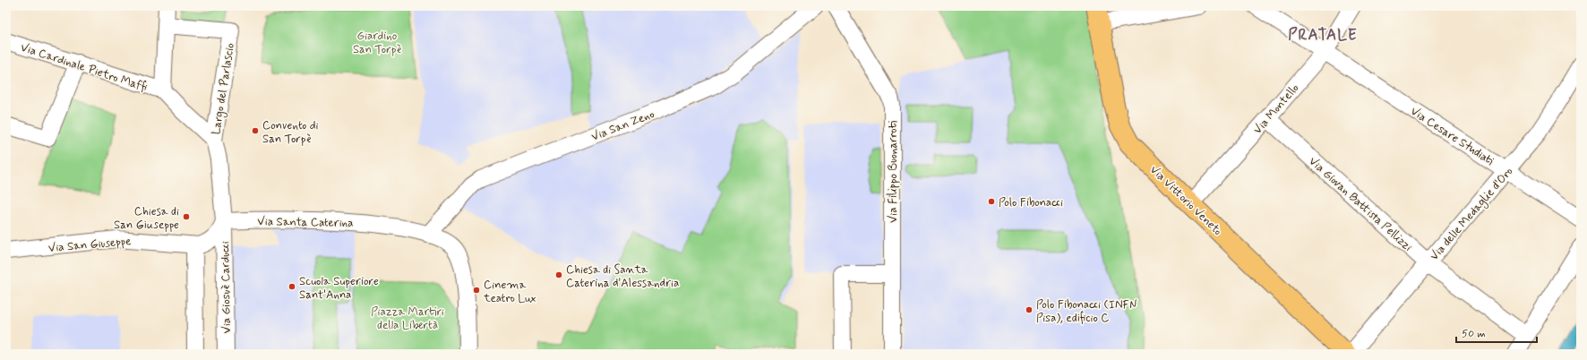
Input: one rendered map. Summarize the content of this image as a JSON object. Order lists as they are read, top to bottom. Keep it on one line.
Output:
{"streets":{"main road":["Via Vittorio Veneto"],"street":["Via Cardinale Pietro Maffi","Largo del Parlascio","Via Montello","Via San Zeno","Via Cesare Studiati","Via Filippo Buonarroti","Via Giovan Battista Pellizzi","Via delle Medaglie d'Oro","Via Santa Caterina","Via San Giuseppe","Via Giosuè Carducci"]},"crossings":[["Via Cardinale Pietro Maffi","Largo del Parlascio"],["Largo del Parlascio","Via Giosuè Carducci"],["Via Montello","Via Cesare Studiati"],["Via Montello","Via Vittorio Veneto"],["Via Montello","Via Giovan Battista Pellizzi"],["Via San Zeno","Via Santa Caterina"],["Via Cesare Studiati","Via delle Medaglie d'Oro"],["Via Giovan Battista Pellizzi","Via delle Medaglie d'Oro"],["Via Santa Caterina","Via Giosuè Carducci"]],"districts":["PRATALE"],"parks":["Giardino San Torpè","Piazza Martiri della Libertà"],"places":["Convento di San Torpè","Polo Fibonacci","Chiesa di San Giuseppe","Chiesa di Santa Caterina d'Alessandria","Scuola Superiore Sant'Anna","Cinema teatro Lux","Polo Fibonacci (INFN Pisa), edificio C"],"scale_bar":"50 m"}
